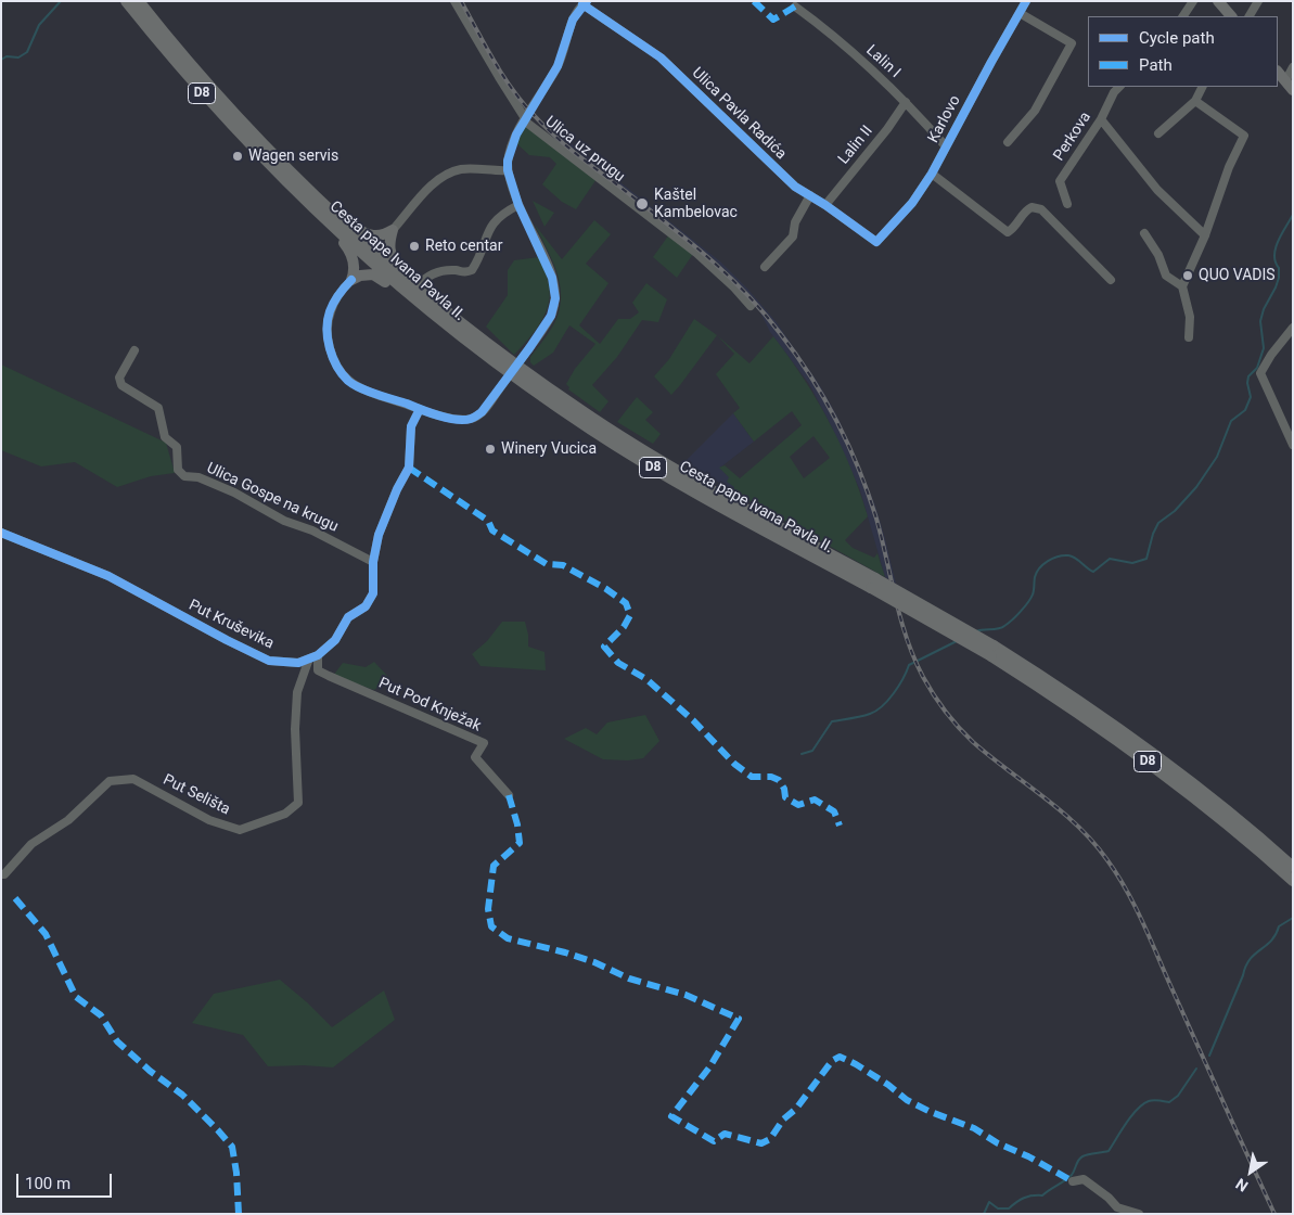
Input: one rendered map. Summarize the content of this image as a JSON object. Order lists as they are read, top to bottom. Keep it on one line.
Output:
{"streets":{"main road":["D8","Cesta pape Ivana Pavla II."],"street":["Lalin I","Ulica Pavla Radića","Karlovo","Perkova","Lalin II","Ulica uz prugu","Ulica Gospe na krugu","Put Kruševika","Put Pod Knježak","Put Selišta"]},"crossings":[["Lalin I","Karlovo"],["Lalin I","Lalin II"],["Ulica Pavla Radića","Karlovo"],["Ulica Pavla Radića","Lalin II"],["Ulica Gospe na krugu","Put Kruševika"],["Put Kruševika","Put Pod Knježak"],["Put Kruševika","Put Selišta"]],"places":["Wagen servis","Kaštel Kambelovac","Reto centar","QUO VADIS","Winery Vucica"],"legend":["Cycle path","Path"],"scale_bar":"100 m","north":"bottom left"}
